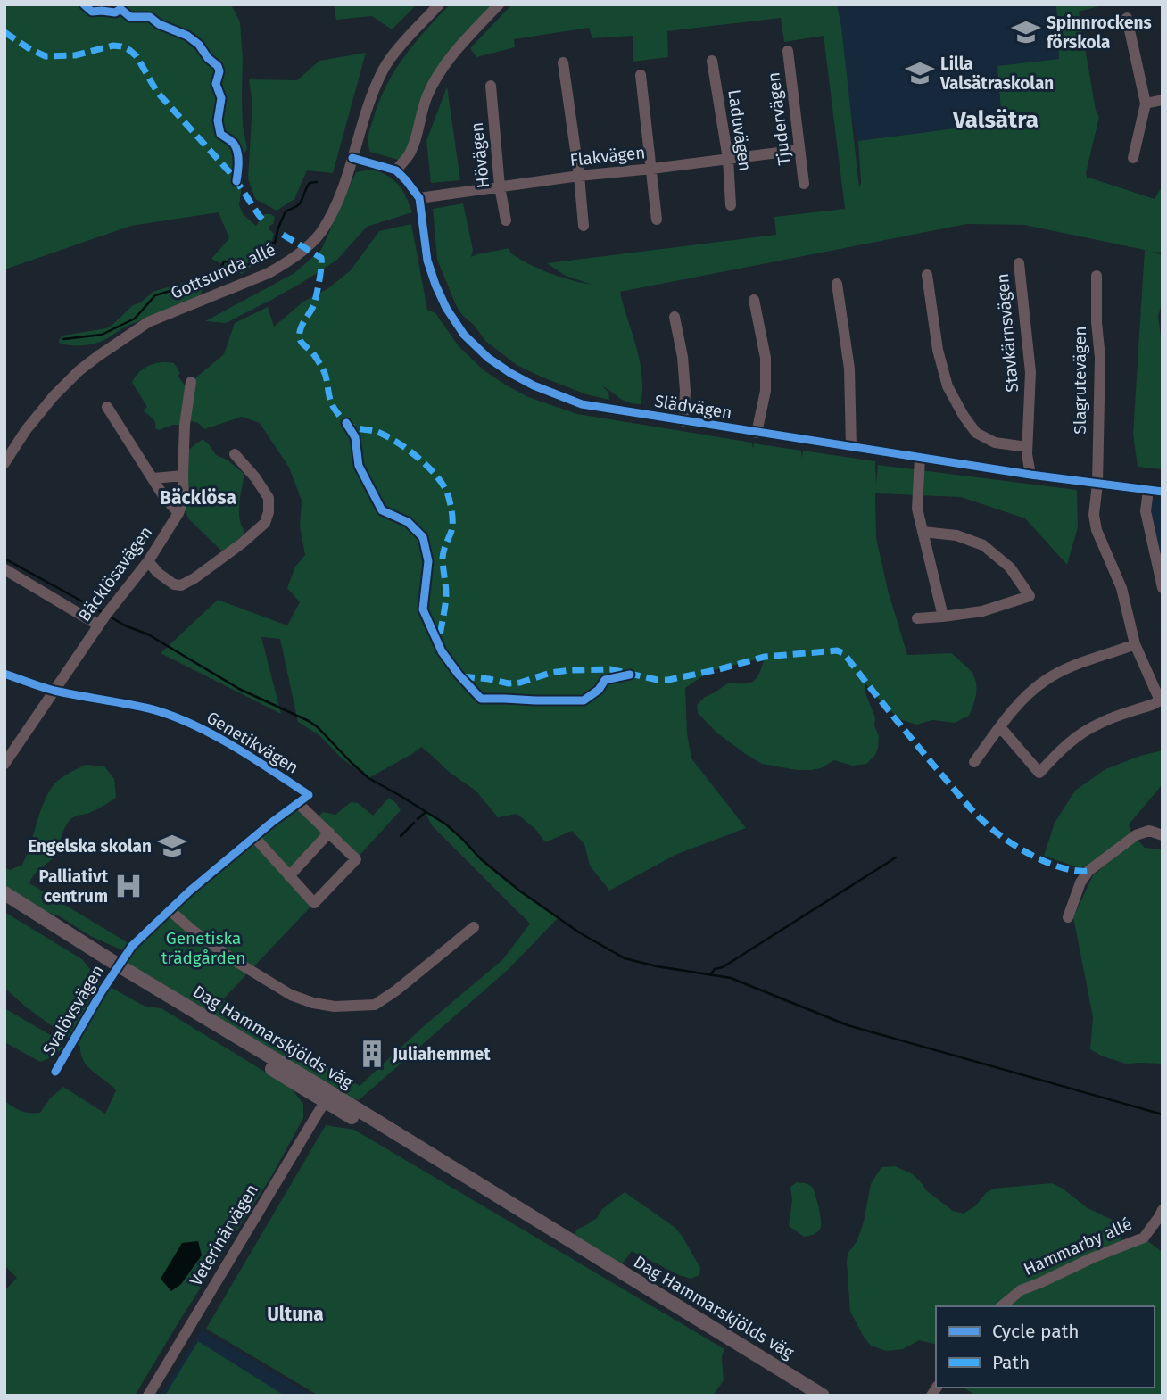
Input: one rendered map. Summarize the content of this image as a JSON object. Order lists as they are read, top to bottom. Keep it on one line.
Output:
{"streets":{"main road":["Dag Hammarskjölds väg"],"street":["Tjudervägen","Laduvägen","Hövägen","Flakvägen","Gottsunda allé","Stavkärnsvägen","Slagrutevägen","Slädvägen","Bäcklösavägen","Genetikvägen","Svalövsvägen","Veterinärvägen","Hammarby allé"]},"crossings":[["Tjudervägen","Flakvägen"],["Laduvägen","Flakvägen"],["Hövägen","Flakvägen"],["Flakvägen","Slädvägen"],["Stavkärnsvägen","Slädvägen"],["Slagrutevägen","Slädvägen"],["Bäcklösavägen","Genetikvägen"],["Svalövsvägen","Dag Hammarskjölds väg"],["Dag Hammarskjölds väg","Veterinärvägen"]],"districts":["Valsätra","Bäcklösa","Ultuna"],"parks":["Genetiska trädgården"],"places":{"school or university":["Spinnrockens förskola","Lilla Valsätraskolan","Engelska skolan"],"hospital":["Palliativt centrum"],"building":["Juliahemmet"]},"legend":["Cycle path","Path"]}
